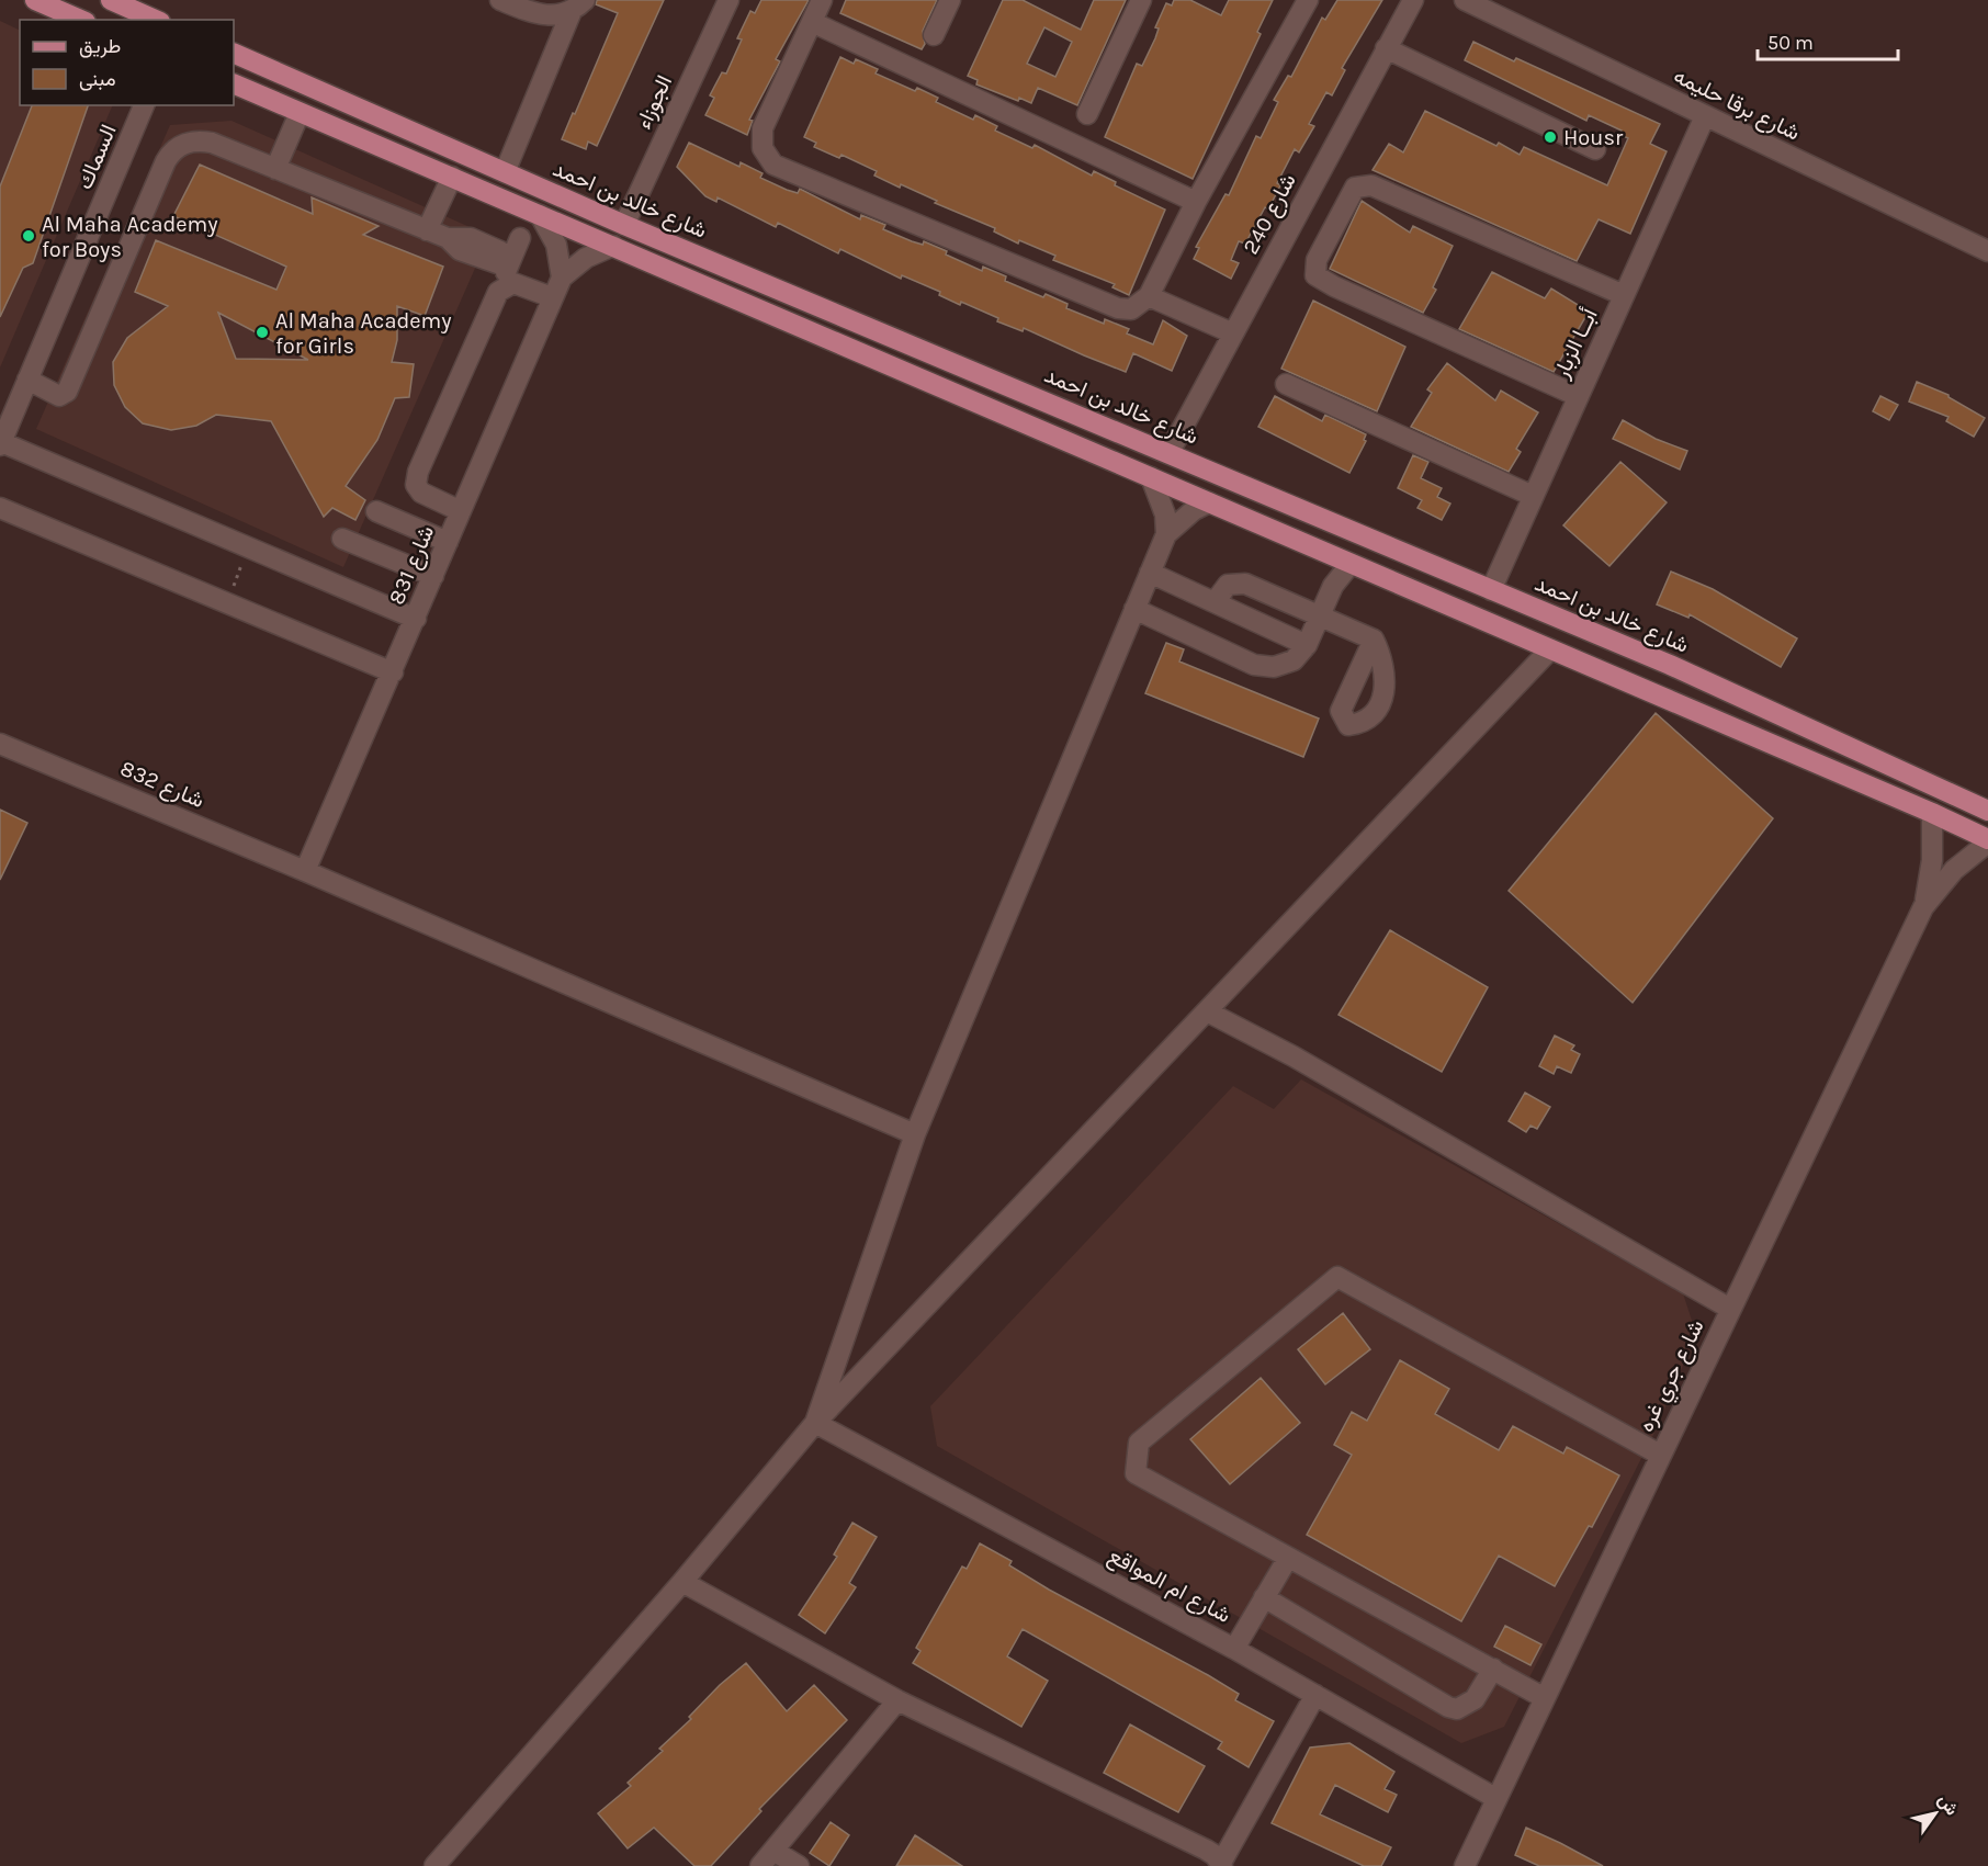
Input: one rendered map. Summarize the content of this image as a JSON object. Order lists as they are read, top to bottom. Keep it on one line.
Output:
{"streets":{"main road":["شارع خالد بن احمد"],"street":["الجوزاء","شارع برقا حليمه","السماك","شارع 240","أبــا الزبار","شارع 831","شارع 832","شارع جري غره","شارع ام المواقع"]},"crossings":[["الجوزاء","شارع خالد بن احمد"],["شارع برقا حليمه","أبــا الزبار"],["شارع خالد بن احمد","شارع 240"],["شارع خالد بن احمد","أبــا الزبار"],["شارع 831","شارع 832"],["شارع جري غره","شارع ام المواقع"]],"places":["Housr","Al Maha Academy for Boys","Al Maha Academy for Girls"],"legend":["طريق","مبنى"],"scale_bar":"50 m","north":"top right"}
